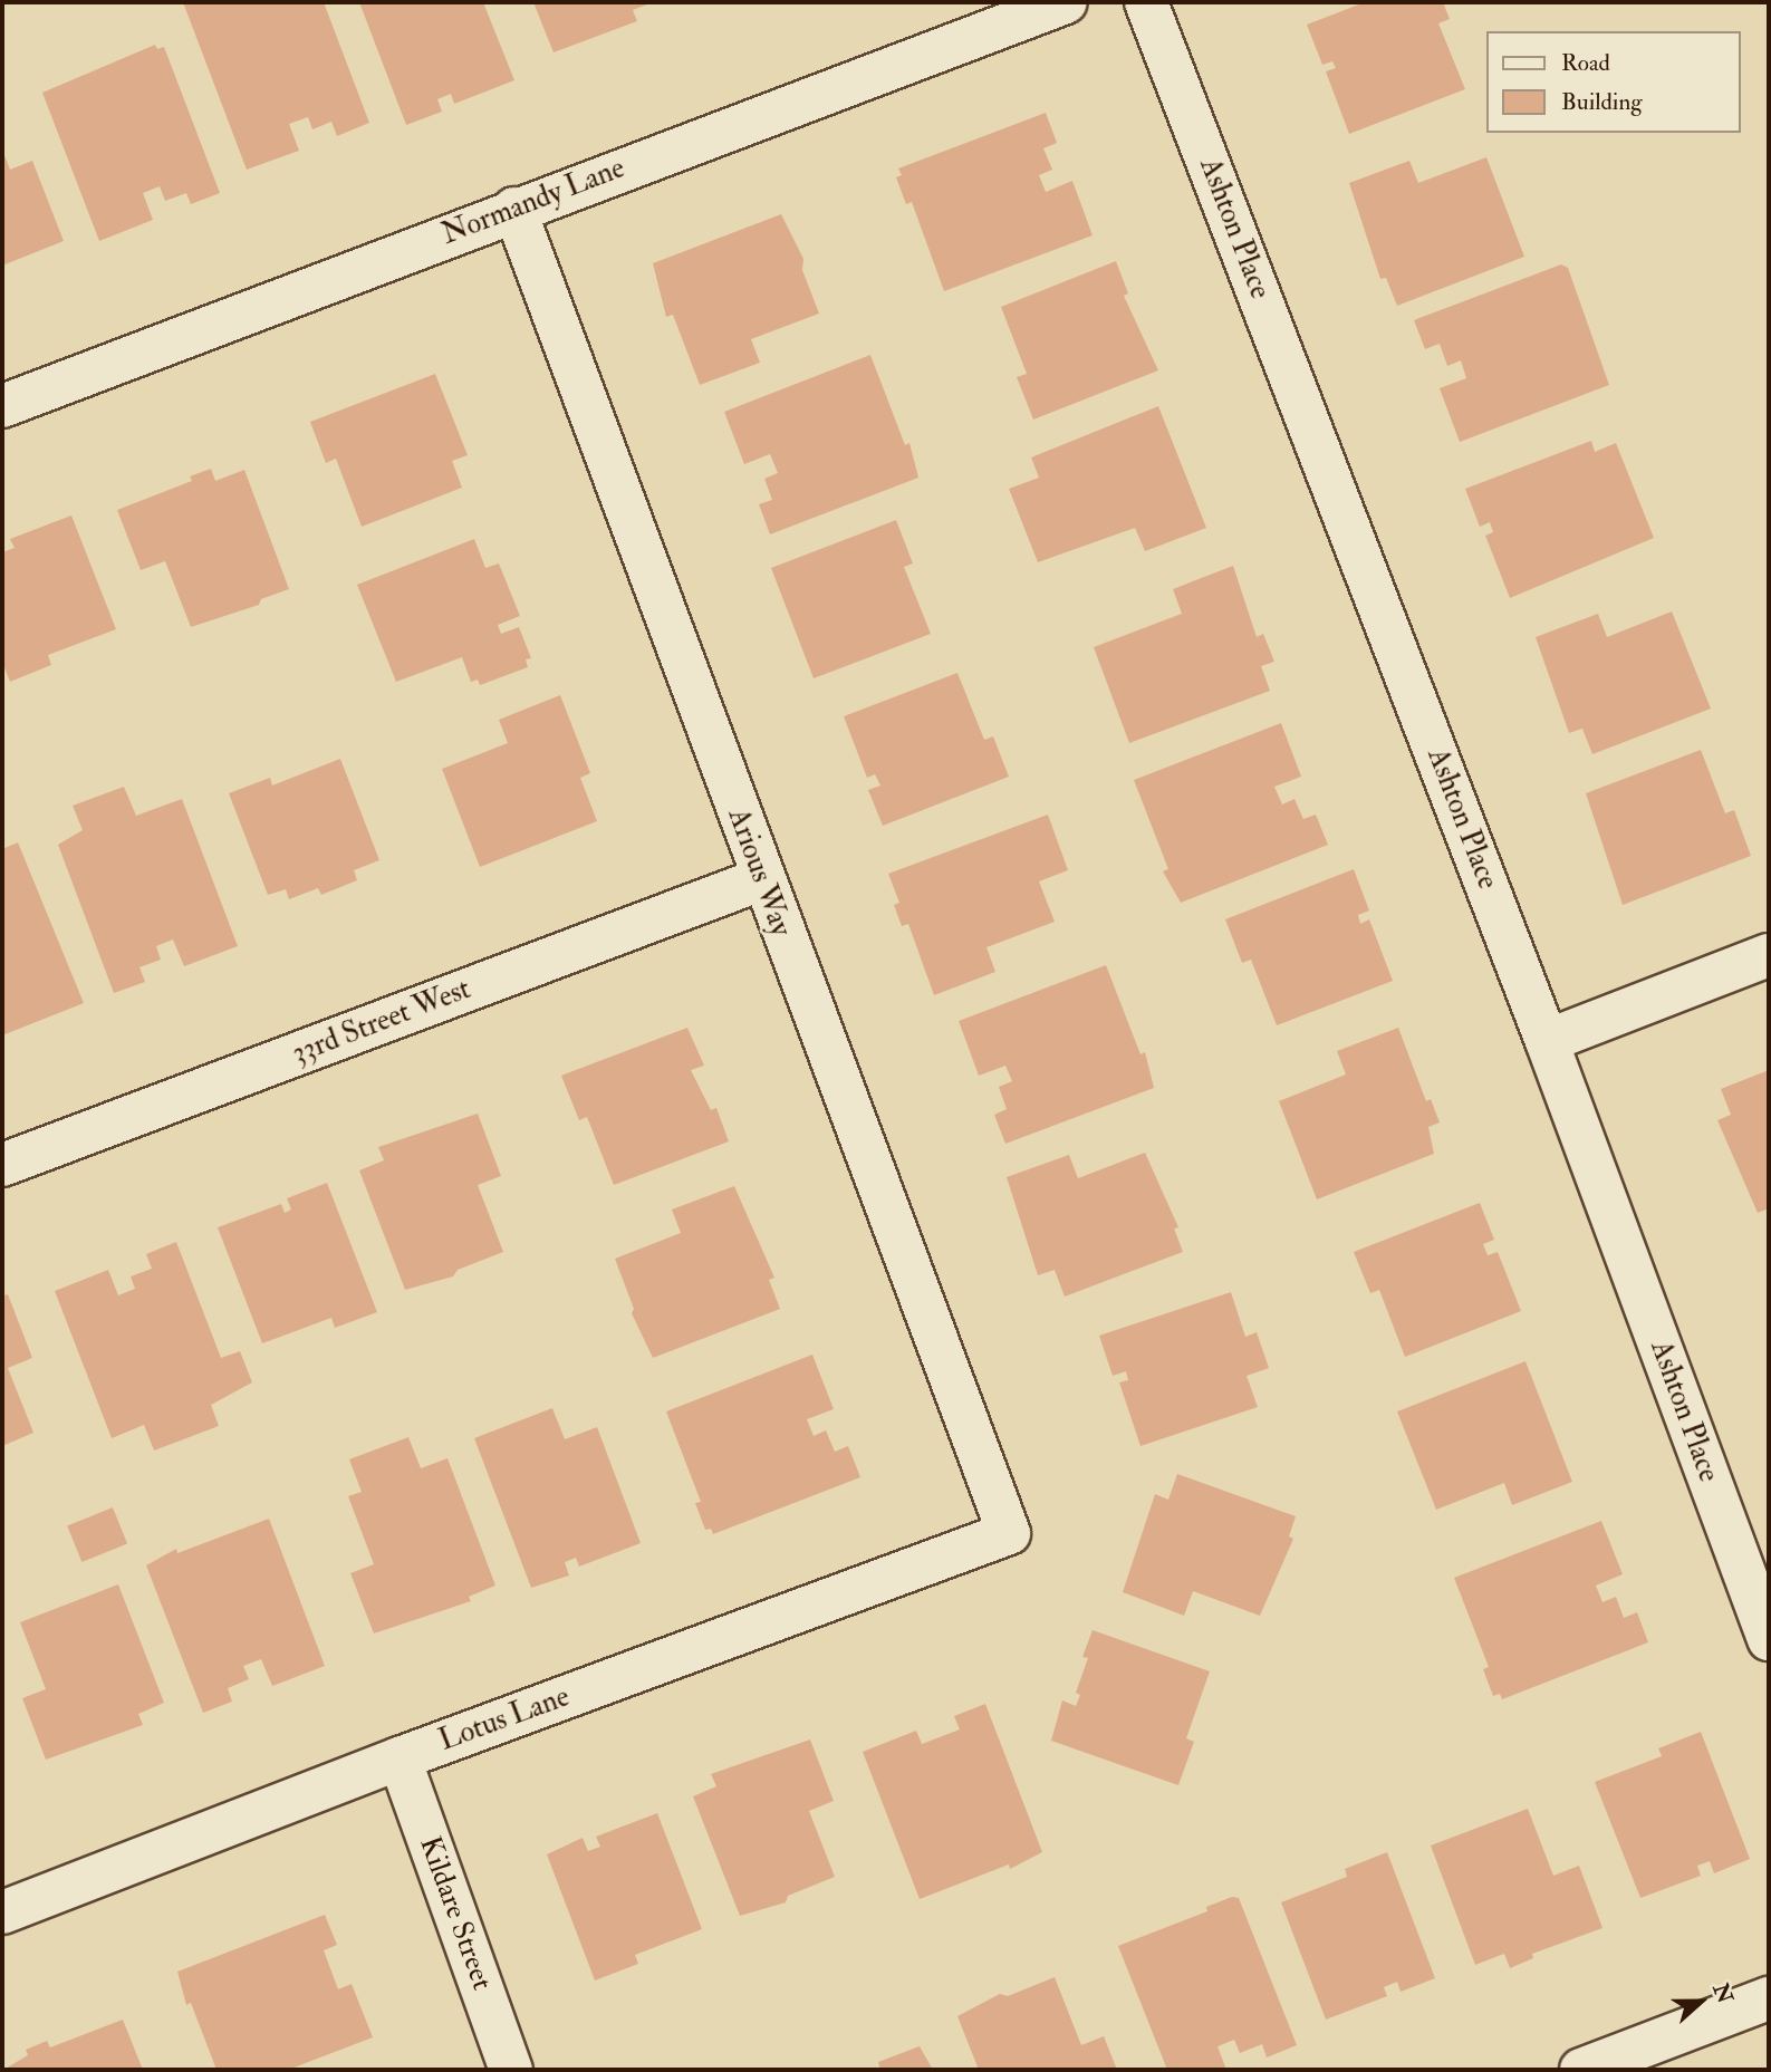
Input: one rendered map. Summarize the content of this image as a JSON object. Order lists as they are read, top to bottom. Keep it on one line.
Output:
{"streets":{"street":["Normandy Lane","Ashton Place","Arious Way","33rd Street West","Lotus Lane","Kildare Street"]},"crossings":[["Normandy Lane","Arious Way"],["Arious Way","33rd Street West"],["Arious Way","Lotus Lane"],["Lotus Lane","Kildare Street"]],"legend":["Road","Building"],"north":"right"}
